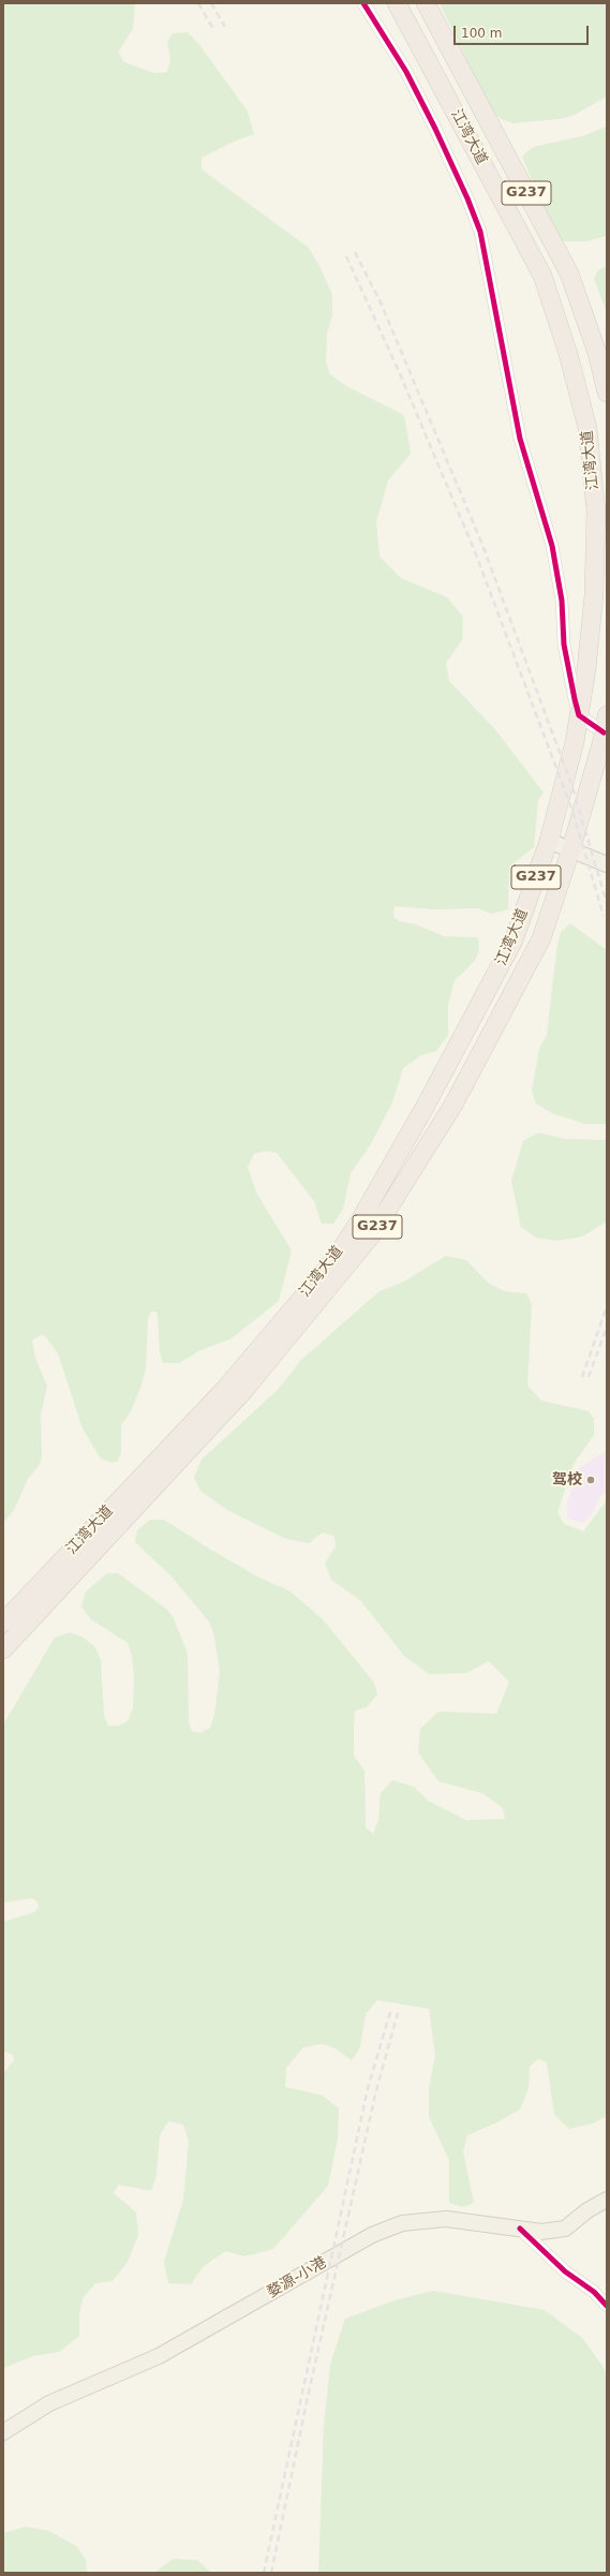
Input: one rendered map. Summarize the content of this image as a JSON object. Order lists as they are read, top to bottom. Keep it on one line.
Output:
{"streets":{"highway":["江湾大道","G237"],"main road":["婺源-小港"]},"places":["驾校"],"scale_bar":"100 m"}
